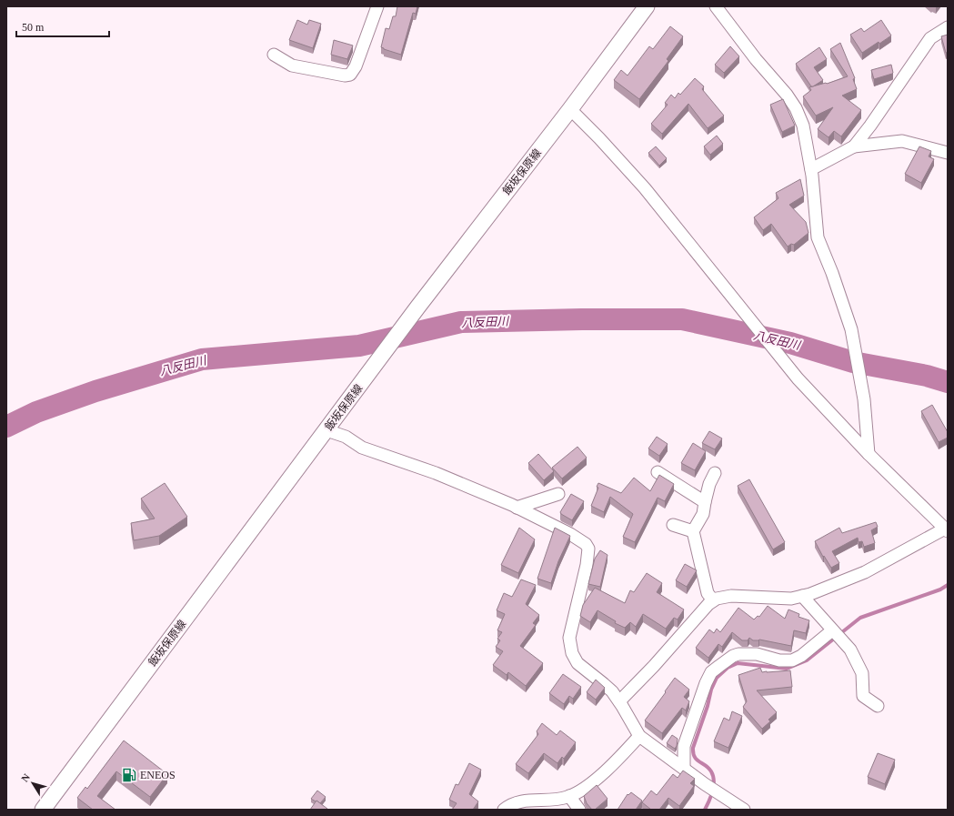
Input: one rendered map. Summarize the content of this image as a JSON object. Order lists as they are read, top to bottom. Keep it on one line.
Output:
{"streets":{"main road":["飯坂保原線"]},"water":["八反田川"],"places":{"fuel station":["ENEOS"]},"scale_bar":"50 m","north":"top left"}
